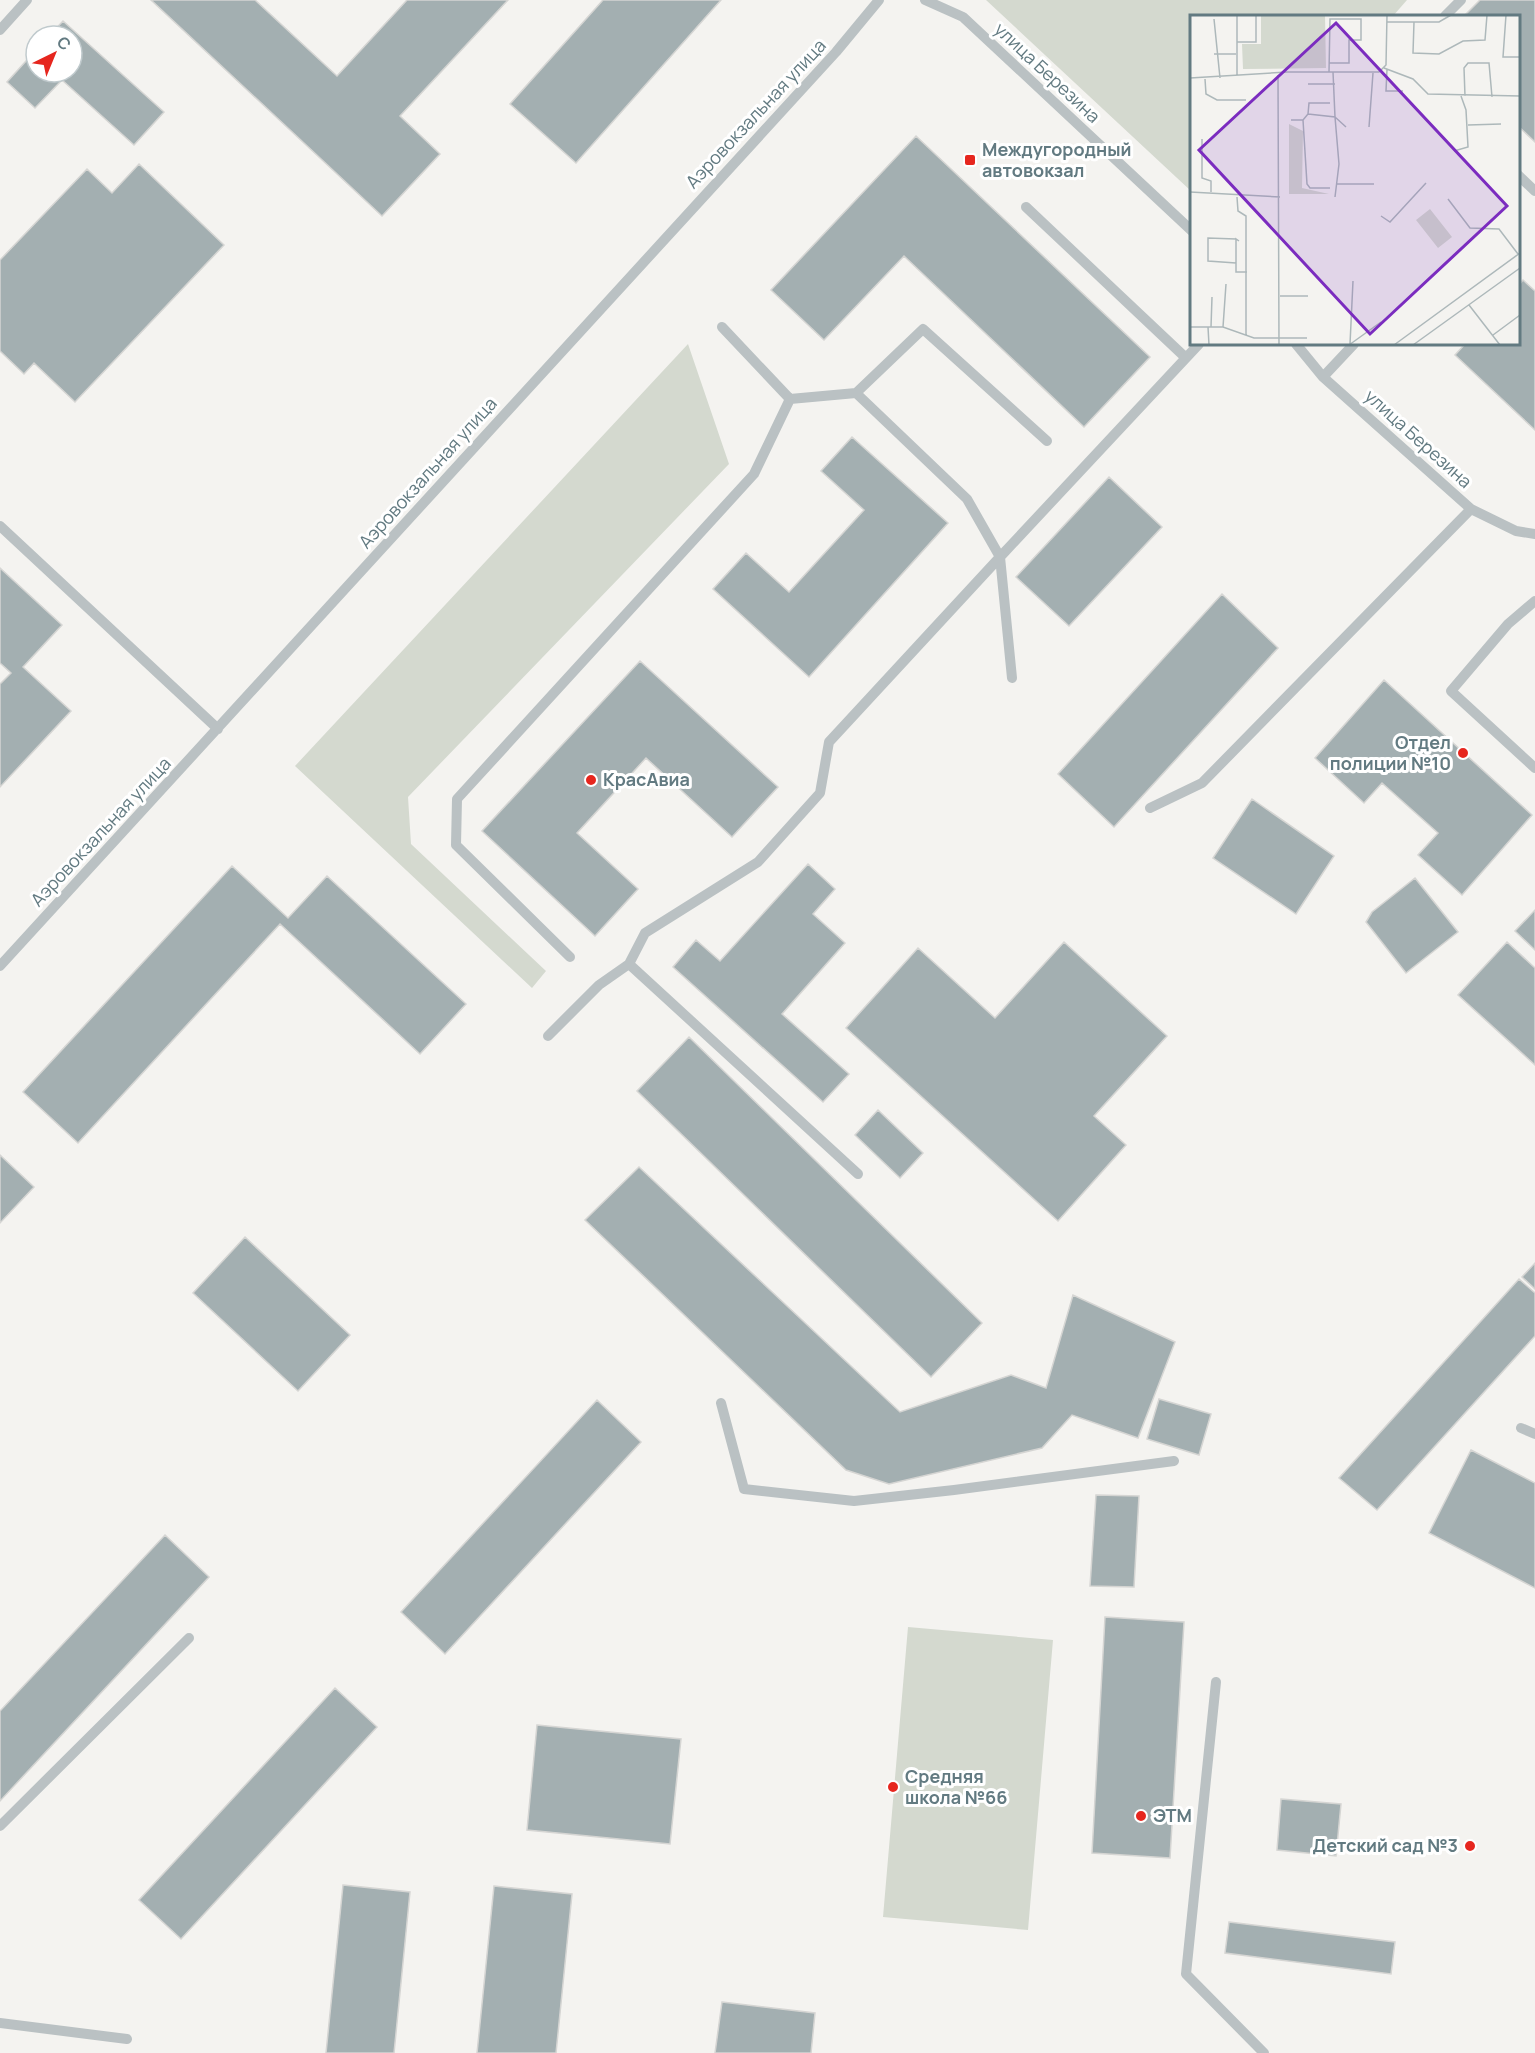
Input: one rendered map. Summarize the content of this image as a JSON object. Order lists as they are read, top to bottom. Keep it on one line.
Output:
{"streets":{"street":["улица Березина","Аэровокзальная улица"]},"places":{"transit":["Междугородный автовокзал"],"other":["Отдел полиции №10","КрасАвиа","Средняя школа №66","ЭТМ","Детский сад №3"]},"north":"top right"}
